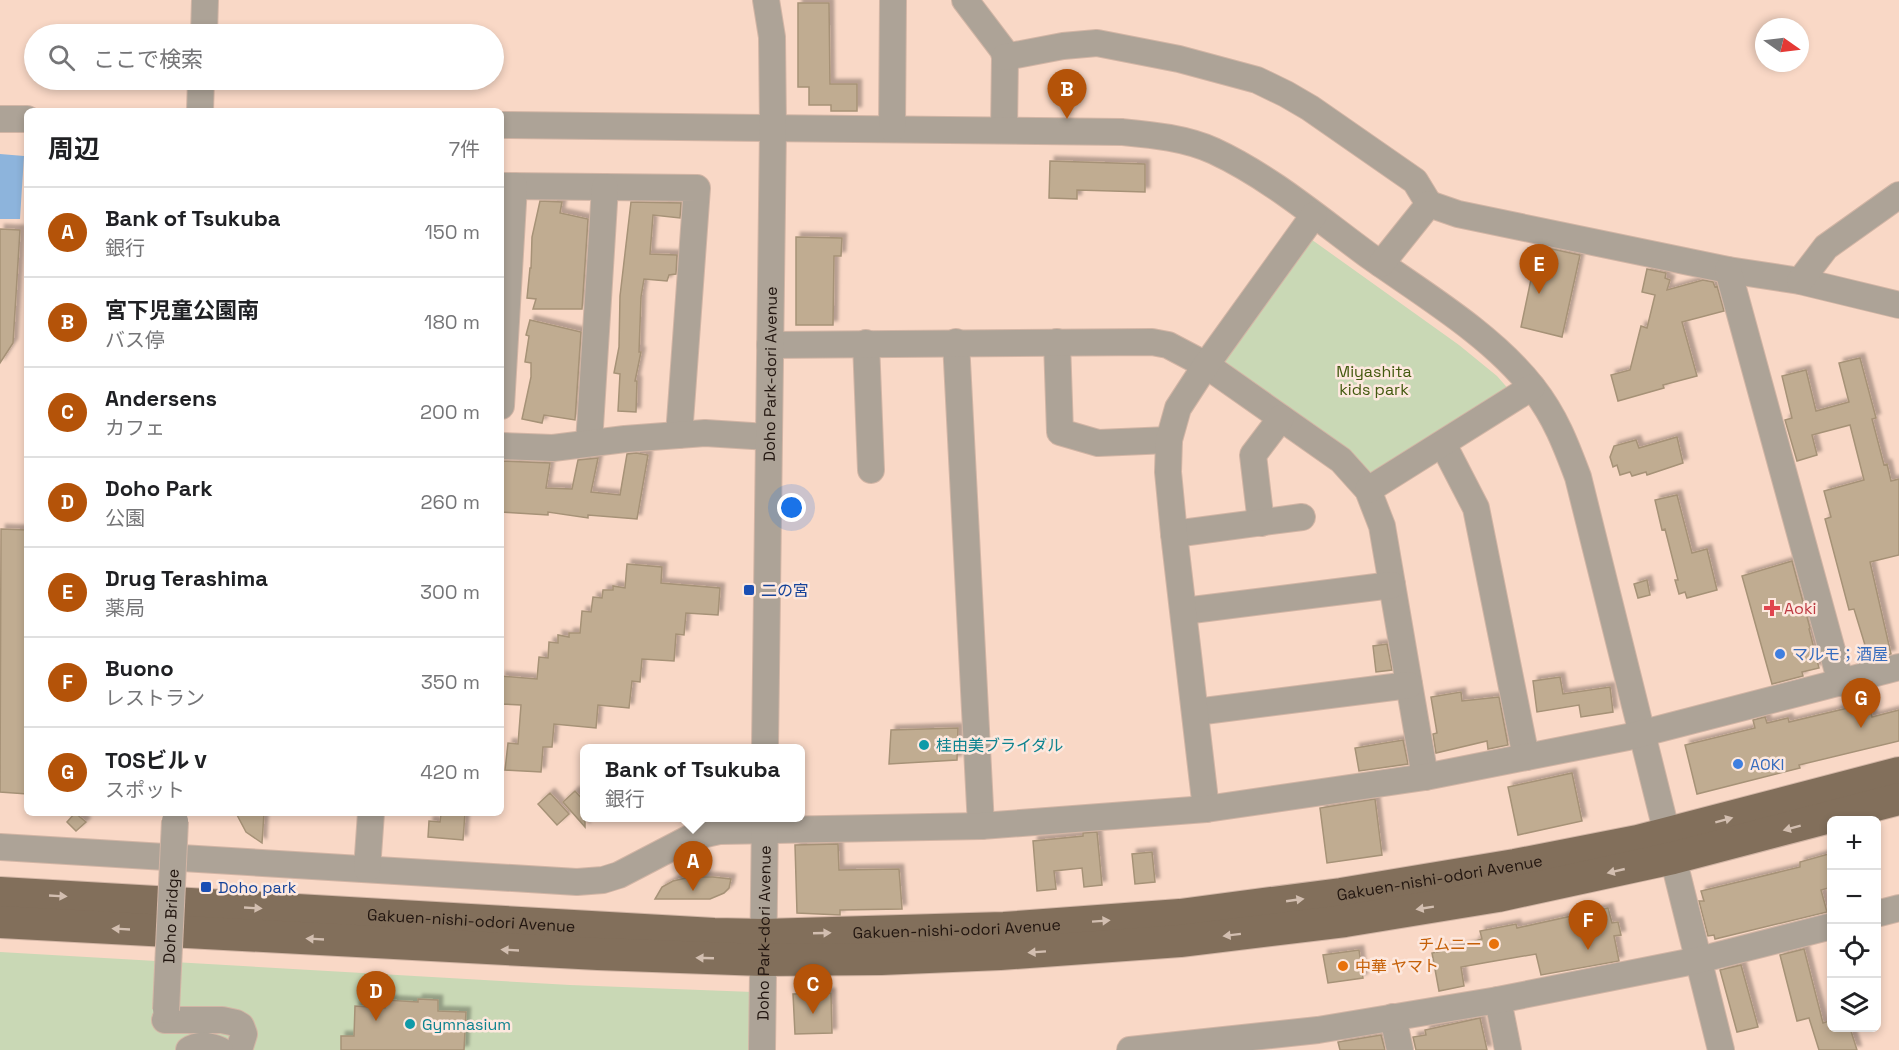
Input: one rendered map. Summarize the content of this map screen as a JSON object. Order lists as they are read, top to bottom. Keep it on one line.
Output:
{"streets":{"main road":["Gakuen-nishi-odori Avenue"],"street":["Doho Park-dori Avenue","Doho Bridge"]},"crossings":[["Doho Park-dori Avenue","Gakuen-nishi-odori Avenue"]],"parks":["Miyashita kids park"],"places":{"transit":["二の宮","Doho park"],"health":["Aoki"],"other":["マルモ；酒屋","桂由美ブライダル","AOKI","チムニー","中華 ヤマト","Gymnasium"]},"north":"right","page":{"search":"ここで検索","pins":["B","E","G","A","F","C","D"],"heading":["周辺","7件"],"list":[{"mark":"A","name":"Bank of Tsukuba","note":"銀行","value":"150 m"},{"mark":"B","name":"宮下児童公園南","note":"バス停","value":"180 m"},{"mark":"C","name":"Andersens","note":"カフェ","value":"200 m"},{"mark":"D","name":"Doho Park","note":"公園","value":"260 m"},{"mark":"E","name":"Drug Terashima","note":"薬局","value":"300 m"},{"mark":"F","name":"Buono","note":"レストラン","value":"350 m"},{"mark":"G","name":"TOSビルⅴ","note":"スポット","value":"420 m"}],"popup":["Bank of Tsukuba","銀行"],"map_buttons":["+","−"]}}
